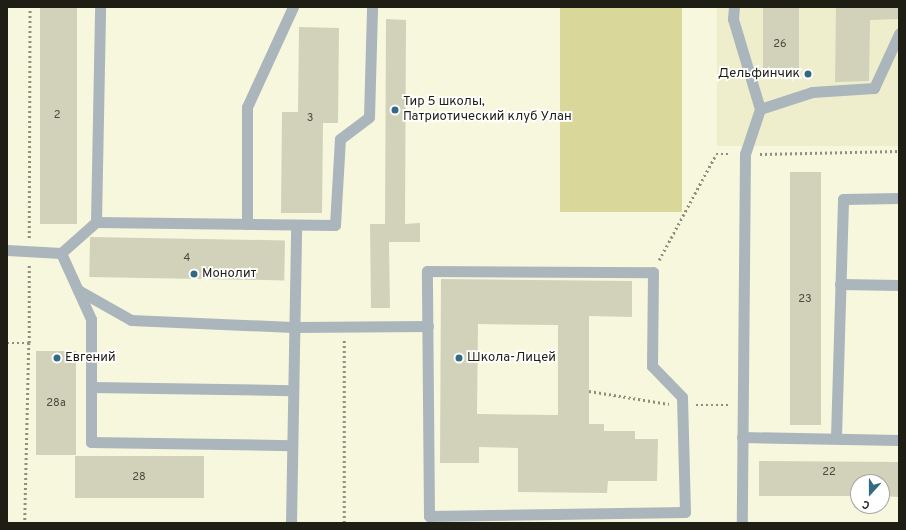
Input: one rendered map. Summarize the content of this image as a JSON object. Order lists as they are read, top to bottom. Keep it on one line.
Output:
{"places":["Дельфинчик","Тир 5 школы, Патриотический клуб Улан","Монолит","Евгений","Школа-Лицей"],"house_numbers":["26","2","3","4","23","28а","22","28"],"north":"bottom"}
